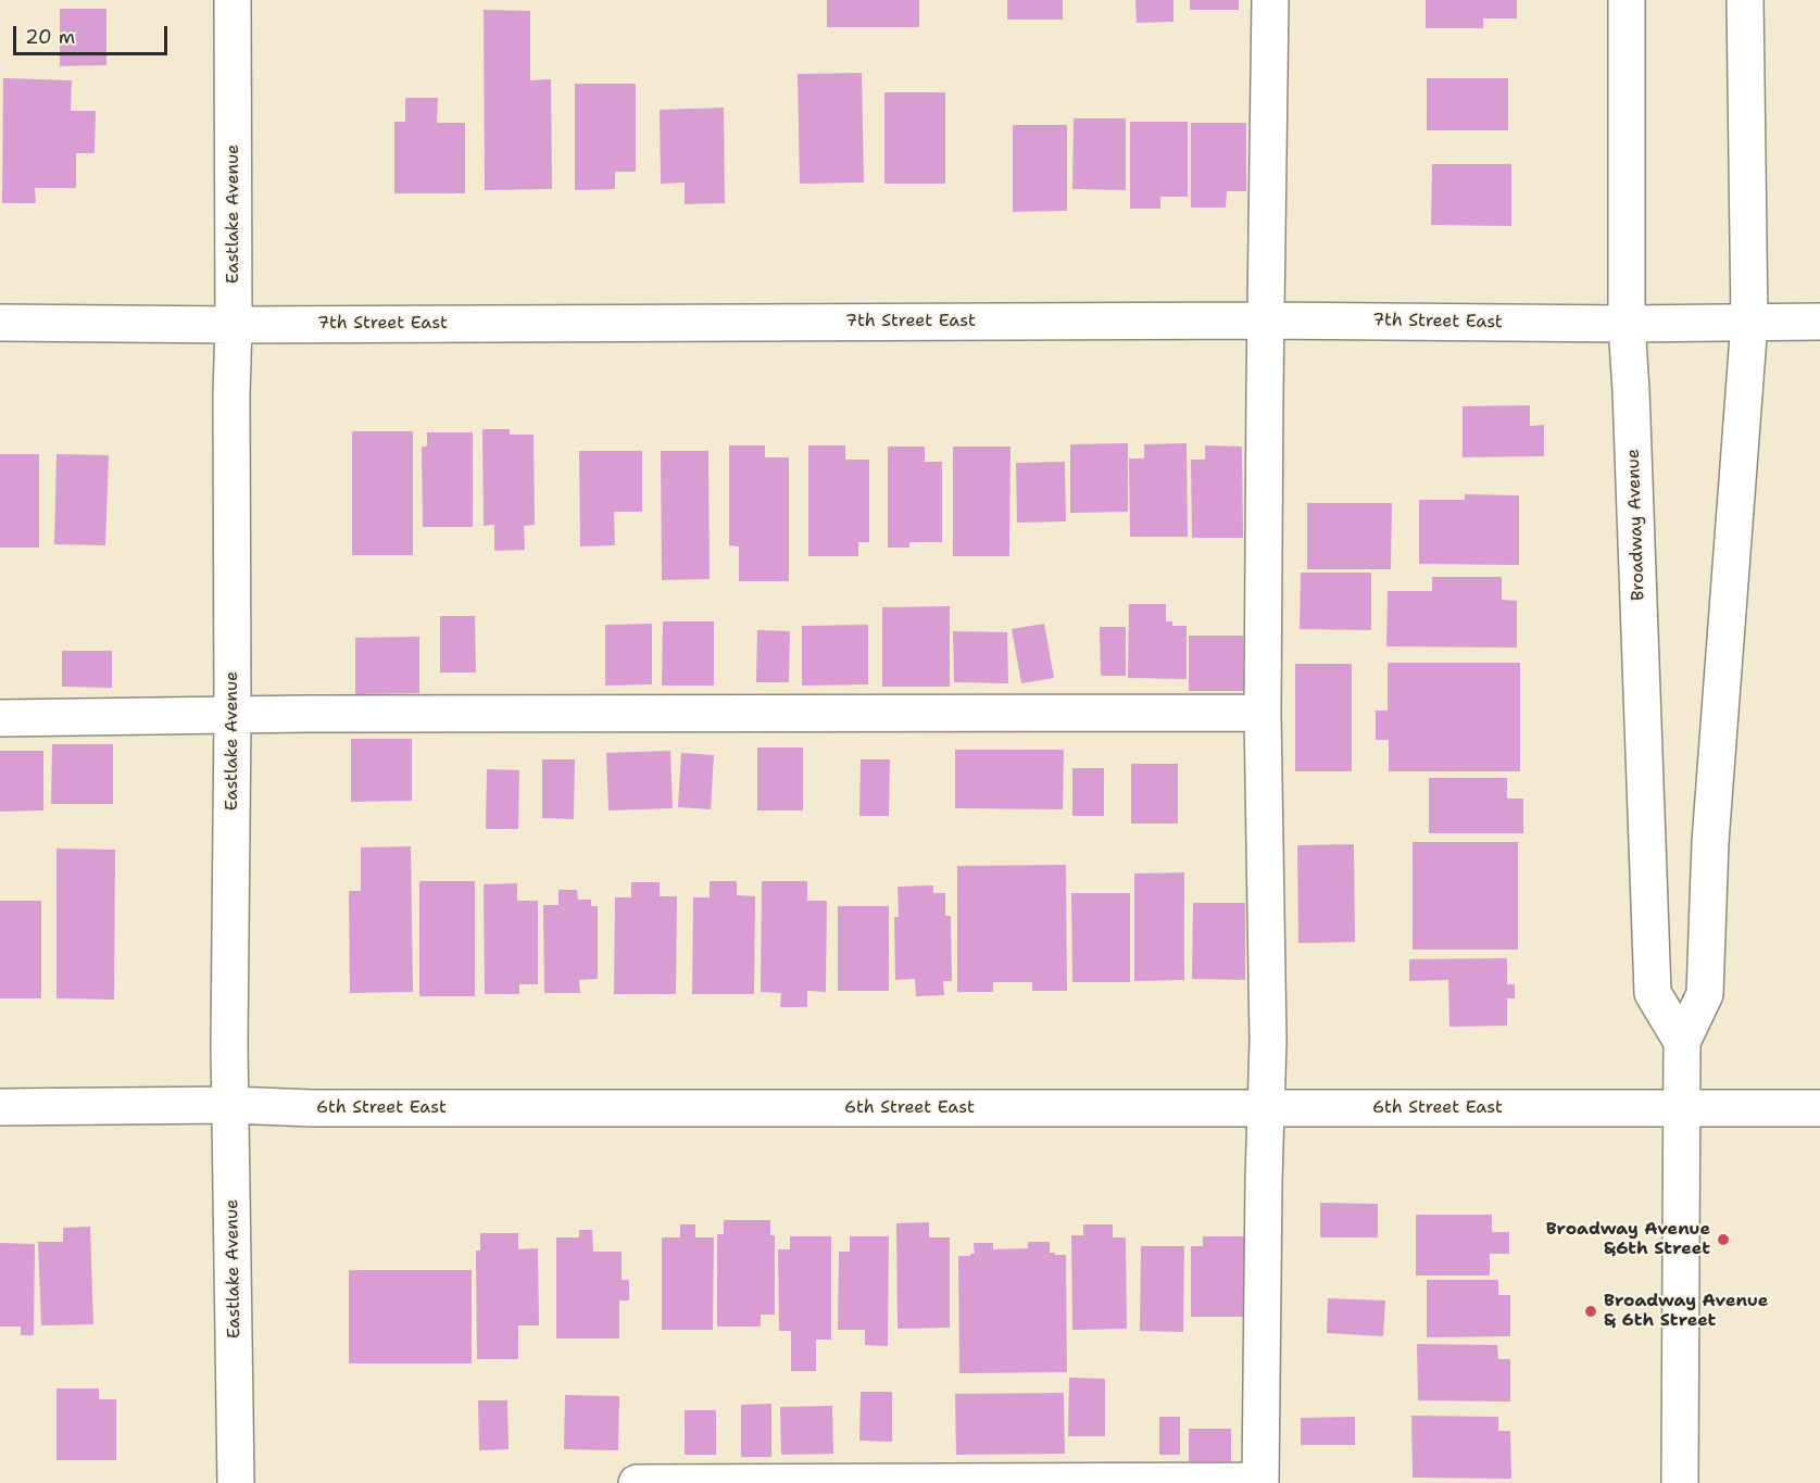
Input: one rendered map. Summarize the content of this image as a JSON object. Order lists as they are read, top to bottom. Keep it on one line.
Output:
{"streets":{"street":["Eastlake Avenue","7th Street East","Broadway Avenue","6th Street East"]},"crossings":[["Eastlake Avenue","7th Street East"],["Eastlake Avenue","6th Street East"],["7th Street East","Broadway Avenue"]],"places":["Broadway Avenue &6th Street","Broadway Avenue & 6th Street"],"scale_bar":"20 m"}
